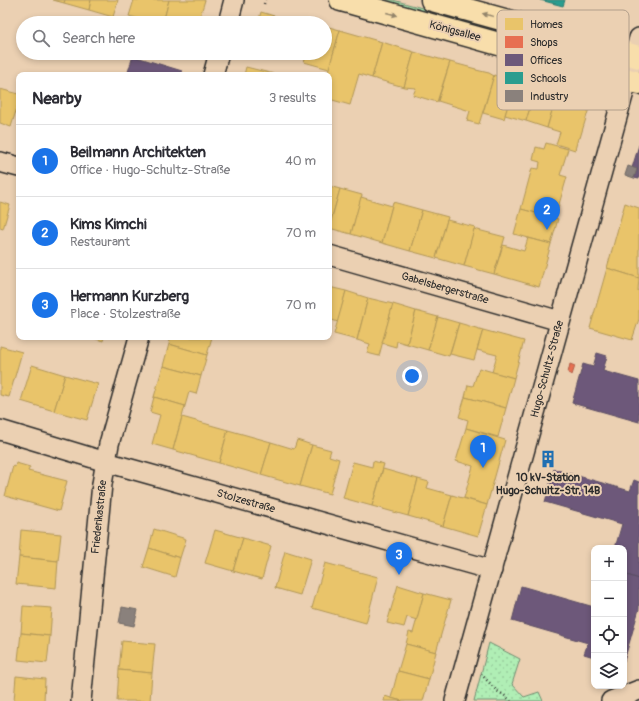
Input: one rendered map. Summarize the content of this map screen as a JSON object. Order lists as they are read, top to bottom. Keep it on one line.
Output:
{"streets":{"main road":["Königsallee"],"street":["Gabelsbergerstraße","Hugo-Schultz-Straße","Stolzestraße","Friederikastraße"]},"crossings":[["Gabelsbergerstraße","Hugo-Schultz-Straße"],["Hugo-Schultz-Straße","Stolzestraße"],["Stolzestraße","Friederikastraße"]],"places":{"building":["10 kV-Station Hugo-Schultz-Str. 14B"]},"legend":["Homes","Shops","Offices","Schools","Industry"],"page":{"search":"Search here","heading":["Nearby","3 results"],"list":[{"mark":"1","name":"Beilmann Architekten","note":"Office · Hugo-Schultz-Straße","value":"40 m"},{"mark":"2","name":"Kims Kimchi","note":"Restaurant","value":"70 m"},{"mark":"3","name":"Hermann Kurzberg","note":"Place · Stolzestraße","value":"70 m"}],"pins":["2","1","3"],"map_buttons":["+","−"]}}
